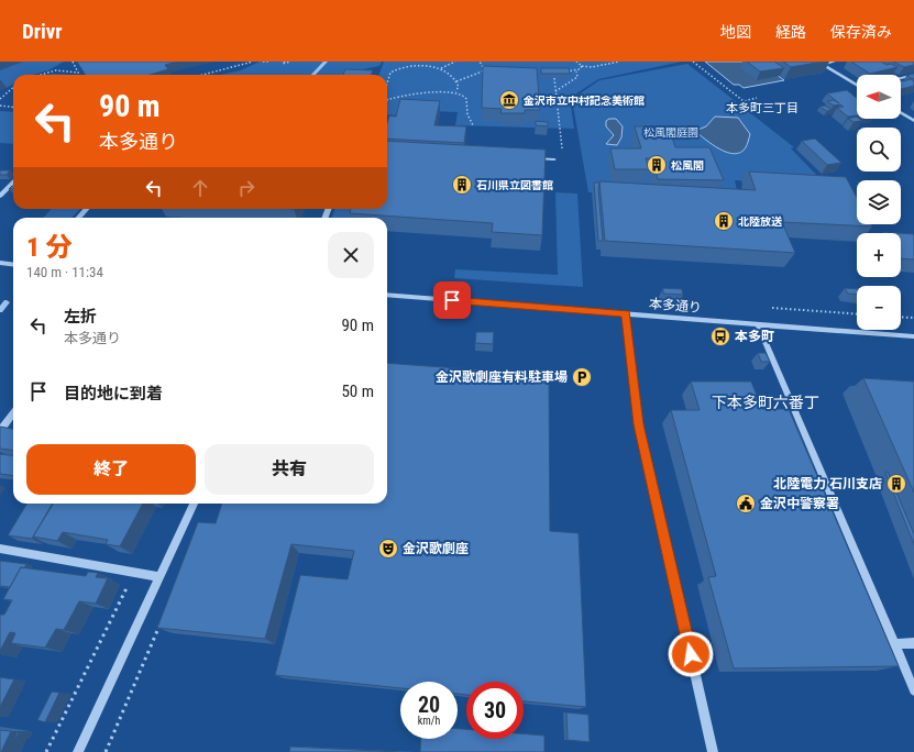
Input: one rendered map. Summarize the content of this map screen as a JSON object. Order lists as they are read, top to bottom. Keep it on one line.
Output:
{"streets":{"street":["本多通り"]},"districts":["本多町三丁目","下本多町六番丁"],"parks":["松風閣庭園"],"places":{"museum":["金沢市立中村記念美術館"],"building":["松風閣","石川県立図書館","北陸放送","北陸電力 石川支店"],"bus stop":["本多町"],"parking":["金沢歌劇座有料駐車場"],"public building":["金沢中警察署"],"theatre":["金沢歌劇座"]},"north":"left","page":{"header":"Drivr","nav":["地図","経路","保存済み"],"map_buttons":["+","−"],"turn":["90 m","本多通り"],"heading":["1 分","140 m · 11:34"],"list":[{"name":"左折","note":"本多通り","value":"90 m"},{"name":"目的地に到着","value":"50 m"}],"buttons":["終了","共有"],"speed":"20 km/h","limit":"30"}}
